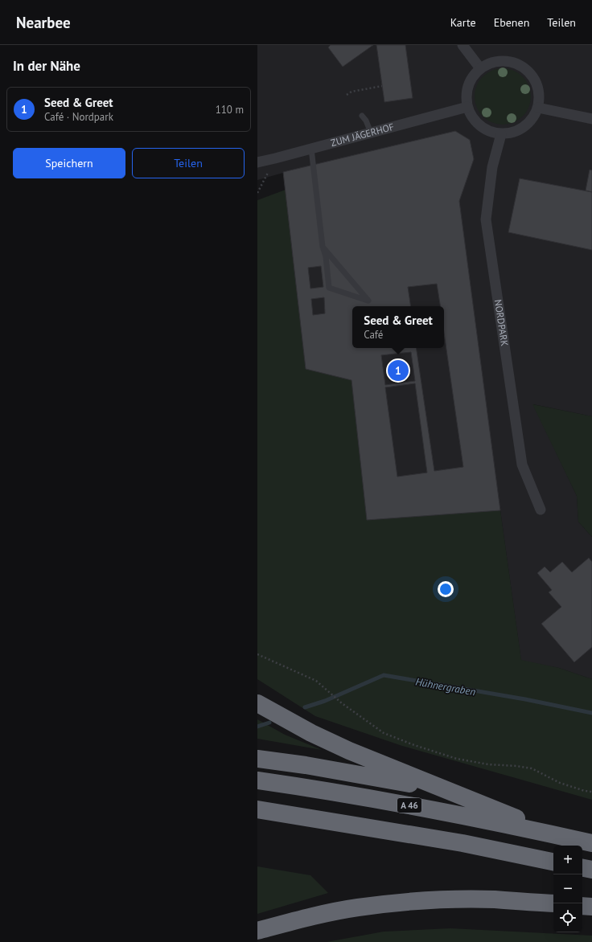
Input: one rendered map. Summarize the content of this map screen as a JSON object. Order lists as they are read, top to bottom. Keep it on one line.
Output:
{"streets":{"highway":["A 46"],"street":["ZUM JÄGERHOF","NORDPARK"]},"crossings":[["ZUM JÄGERHOF","NORDPARK"]],"water":["Hühnergraben"],"page":{"header":"Nearbee","nav":["Karte","Ebenen","Teilen"],"heading":"In der Nähe","list":[{"mark":"1","name":"Seed & Greet","note":"Café · Nordpark","value":"110 m"}],"buttons":["Speichern","Teilen"],"popup":["Seed & Greet","Café"],"pins":"1","map_buttons":["+","−"]}}
